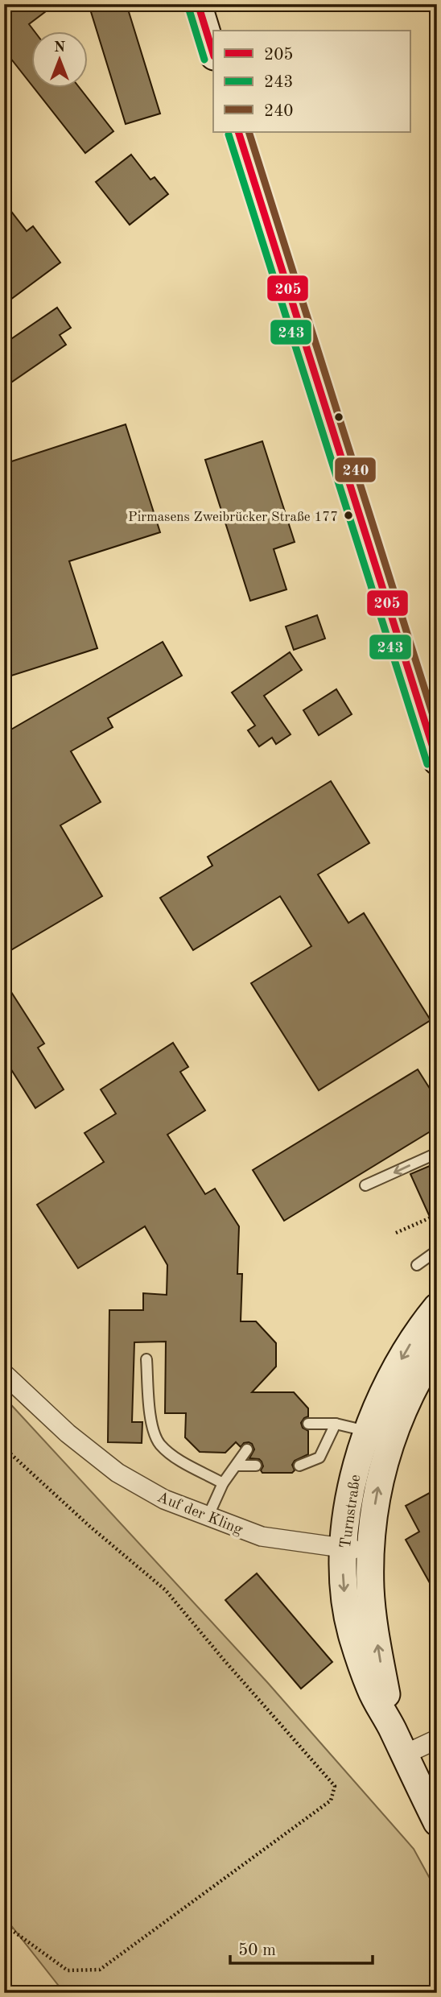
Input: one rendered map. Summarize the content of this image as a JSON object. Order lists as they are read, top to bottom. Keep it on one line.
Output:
{"streets":{"street":["Turnstraße","Auf der Kling"]},"crossings":[["Turnstraße","Auf der Kling"]],"places":["Pirmasens Zweibrücker Straße 177"],"lines":["transit line 205","transit line 243","transit line 240"],"legend":["205","243","240"],"scale_bar":"50 m","north":"top"}
